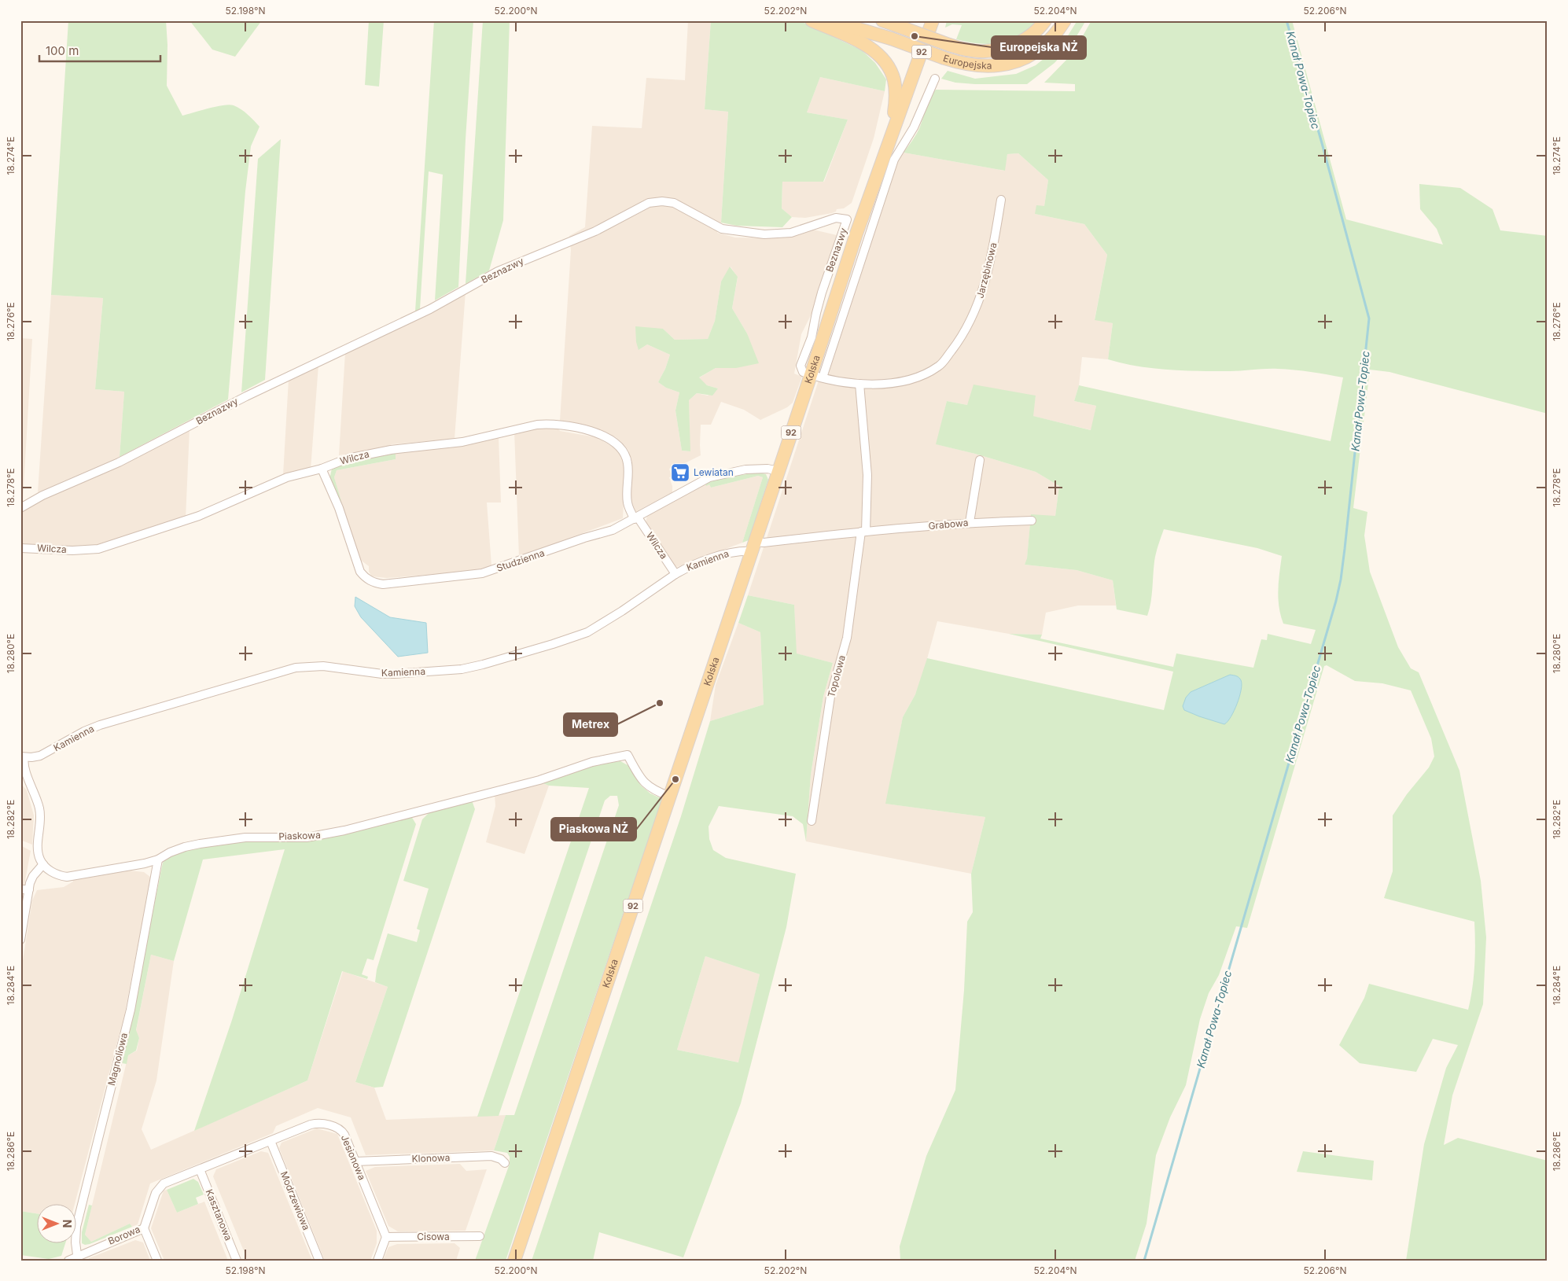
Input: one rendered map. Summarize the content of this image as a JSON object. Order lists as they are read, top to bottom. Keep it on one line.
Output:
{"streets":{"main road":["92","Europejska","Kolska"],"street":["Beznazwy","Jarzębinowa","Wilcza","Grabowa","Studzienna","Kamienna","Topolowa","Piaskowa","Magnoliowa","Jesionowa","Klonowa","Modrzewiowa","Kasztanowa","Borowa","Cisowa"]},"crossings":[["Beznazwy","Kolska"],["Jarzębinowa","Topolowa"],["Kolska","Studzienna"],["Kolska","Kamienna"],["Kolska","Piaskowa"],["Wilcza","Studzienna"],["Wilcza","Kamienna"],["Grabowa","Topolowa"],["Piaskowa","Magnoliowa"],["Magnoliowa","Borowa"],["Jesionowa","Klonowa"],["Jesionowa","Modrzewiowa"],["Jesionowa","Kasztanowa"],["Jesionowa","Borowa"],["Jesionowa","Cisowa"],["Kasztanowa","Borowa"]],"water":["Kanał Powa-Topiec"],"places":{"other":["Europejska NŻ","Metrex","Piaskowa NŻ"],"supermarket":["Lewiatan"]},"scale_bar":"100 m","north":"right","coordinates":["52.198°N","52.200°N","52.202°N","52.204°N","52.206°N","18.274°E","18.276°E","18.278°E","18.280°E","18.282°E","18.284°E","18.286°E"]}
